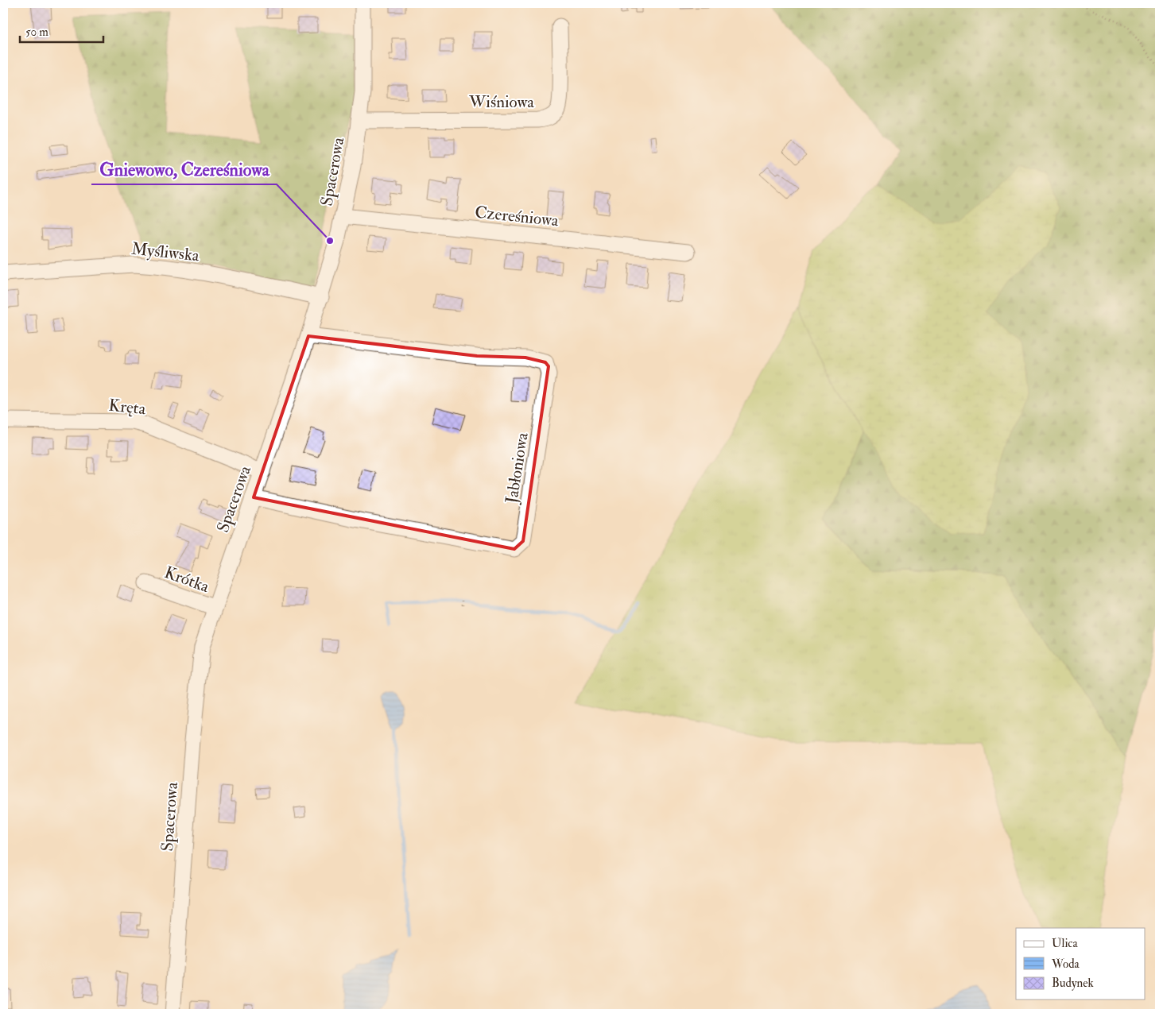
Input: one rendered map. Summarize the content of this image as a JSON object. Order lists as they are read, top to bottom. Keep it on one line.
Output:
{"streets":{"street":["Wiśniowa","Spacerowa","Czereśniowa","Myśliwska","Kręta","Jabłoniowa","Krótka"]},"crossings":[["Wiśniowa","Spacerowa"],["Spacerowa","Czereśniowa"],["Spacerowa","Myśliwska"],["Spacerowa","Kręta"],["Spacerowa","Jabłoniowa"],["Spacerowa","Krótka"]],"places":["Gniewowo, Czereśniowa"],"legend":["Ulica","Woda","Budynek"],"scale_bar":"50 m"}
